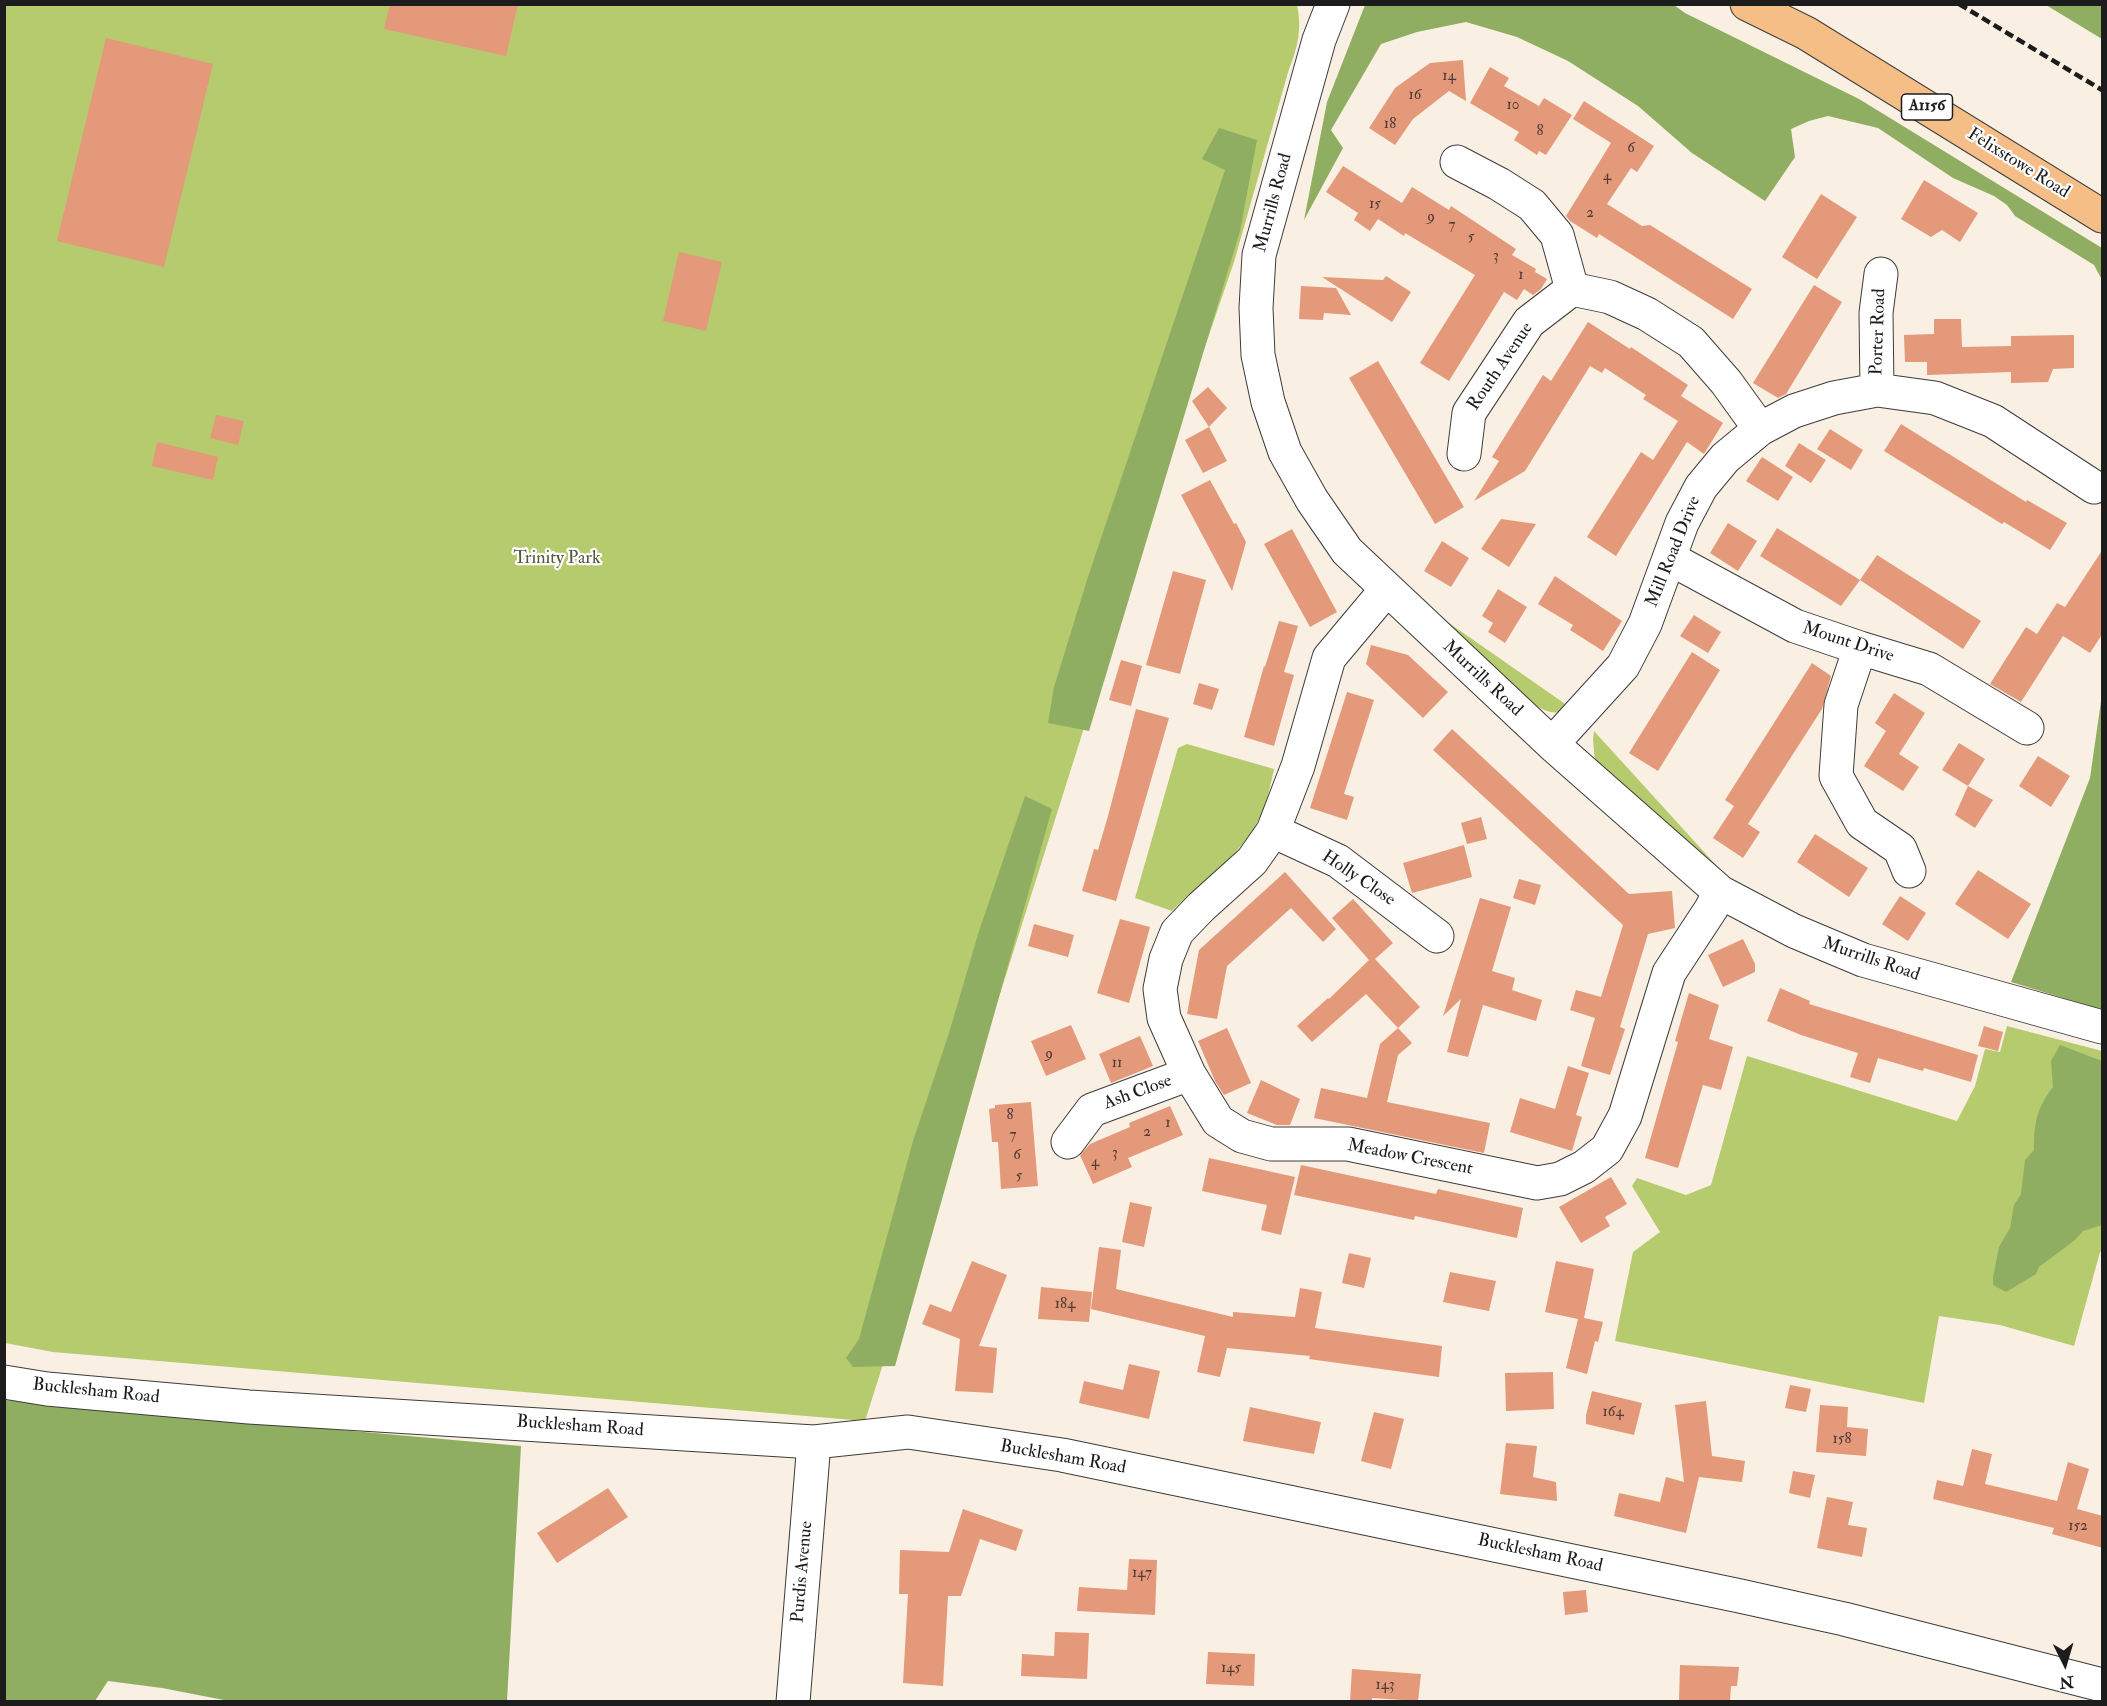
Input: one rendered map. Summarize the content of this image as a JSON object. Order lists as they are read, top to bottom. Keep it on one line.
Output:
{"streets":{"main road":["A1156","Felixstowe Road"],"street":["Murrills Road","Porter Road","Routh Avenue","Mill Road Drive","Mount Drive","Holly Close","Ash Close","Meadow Crescent","Bucklesham Road","Purdis Avenue"]},"crossings":[["Murrills Road","Mill Road Drive"],["Murrills Road","Meadow Crescent"],["Porter Road","Mill Road Drive"],["Mill Road Drive","Mount Drive"],["Holly Close","Meadow Crescent"],["Ash Close","Meadow Crescent"],["Bucklesham Road","Purdis Avenue"]],"parks":["Trinity Park"],"house_numbers":["14","16","10","18","8","6","4","15","2","9","7","5","3","1","9","11","8","1","2","7","3","6","4","5","184","164","158","152","147","145","143"],"north":"bottom"}
